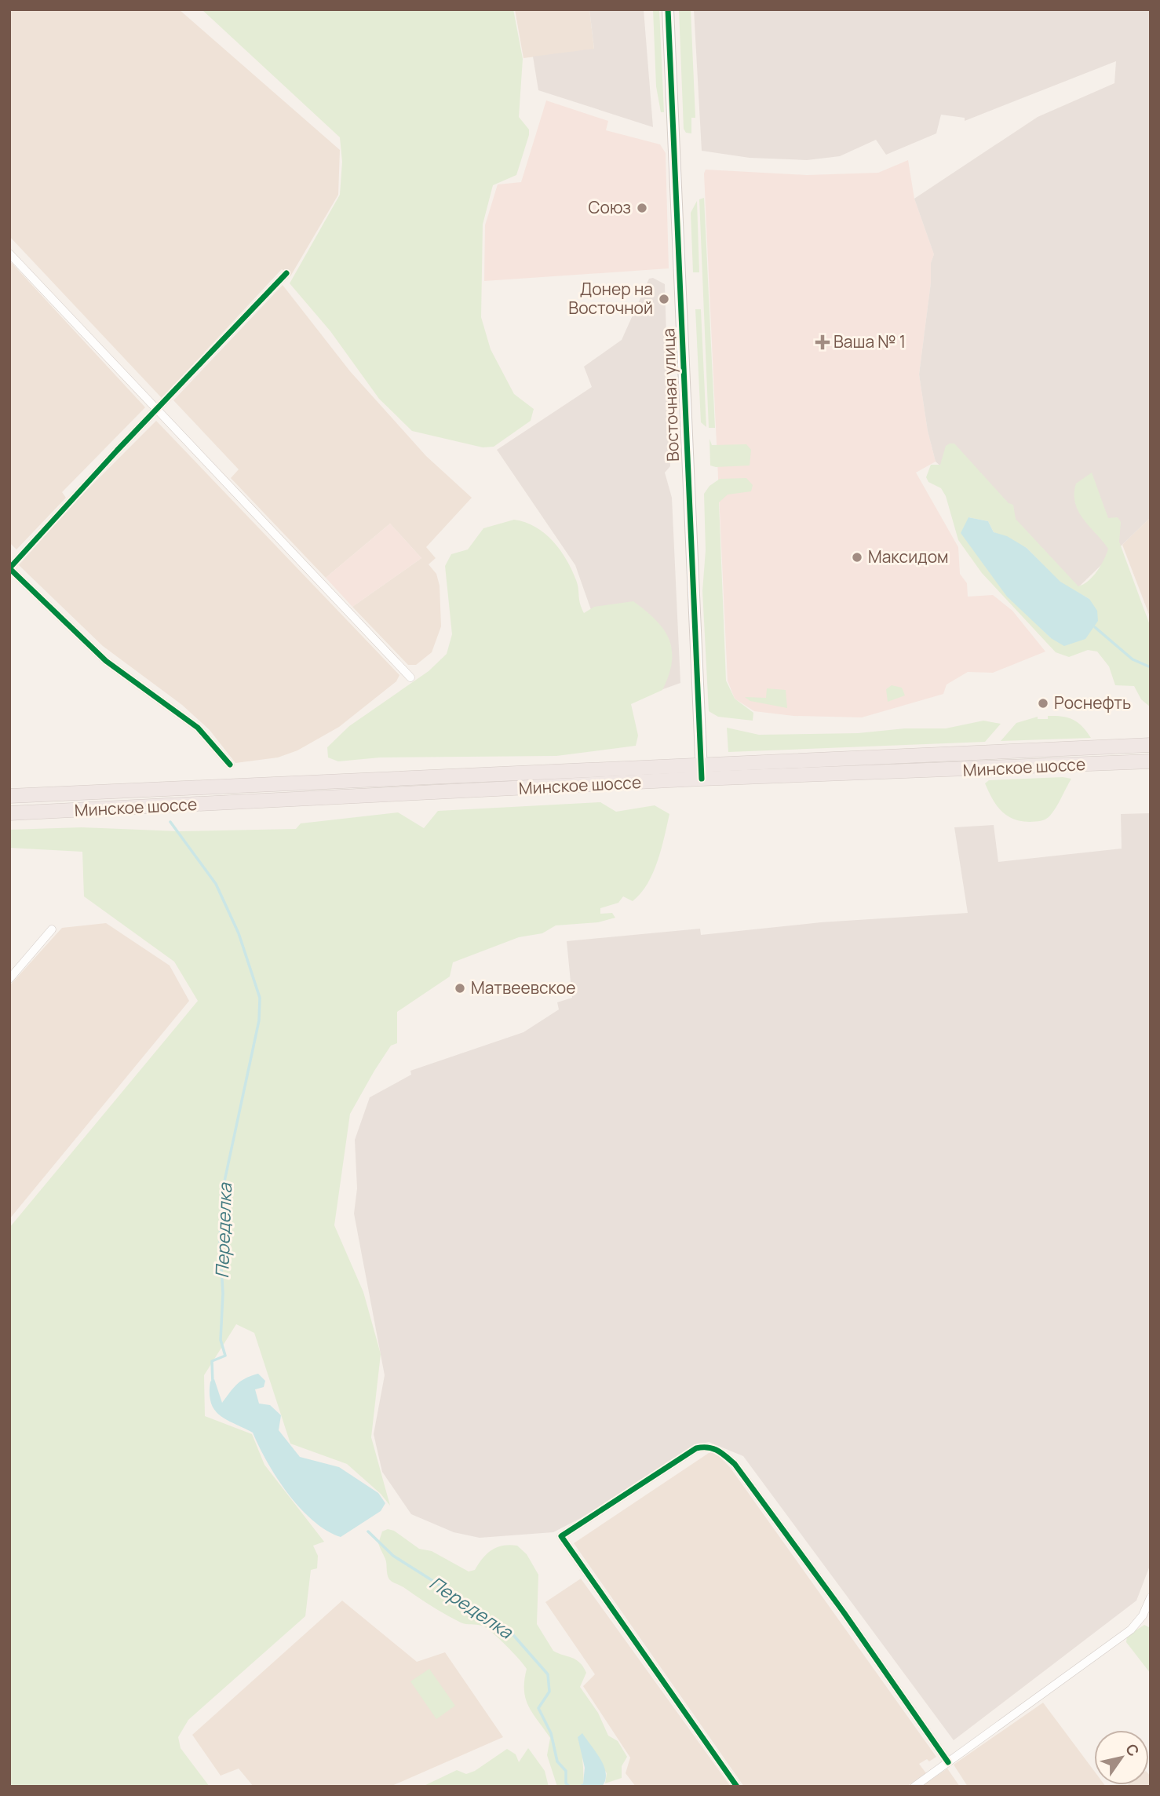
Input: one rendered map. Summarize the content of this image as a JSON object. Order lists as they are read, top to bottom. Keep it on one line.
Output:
{"streets":{"highway":["Минское шоссе"],"street":["Восточная улица"]},"crossings":[["Восточная улица","Минское шоссе"]],"water":["Переделка"],"places":{"other":["Союз","Донер на Восточной","Максидом","Роснефть","Матвеевское"],"health":["Ваша № 1"]},"north":"top right"}
